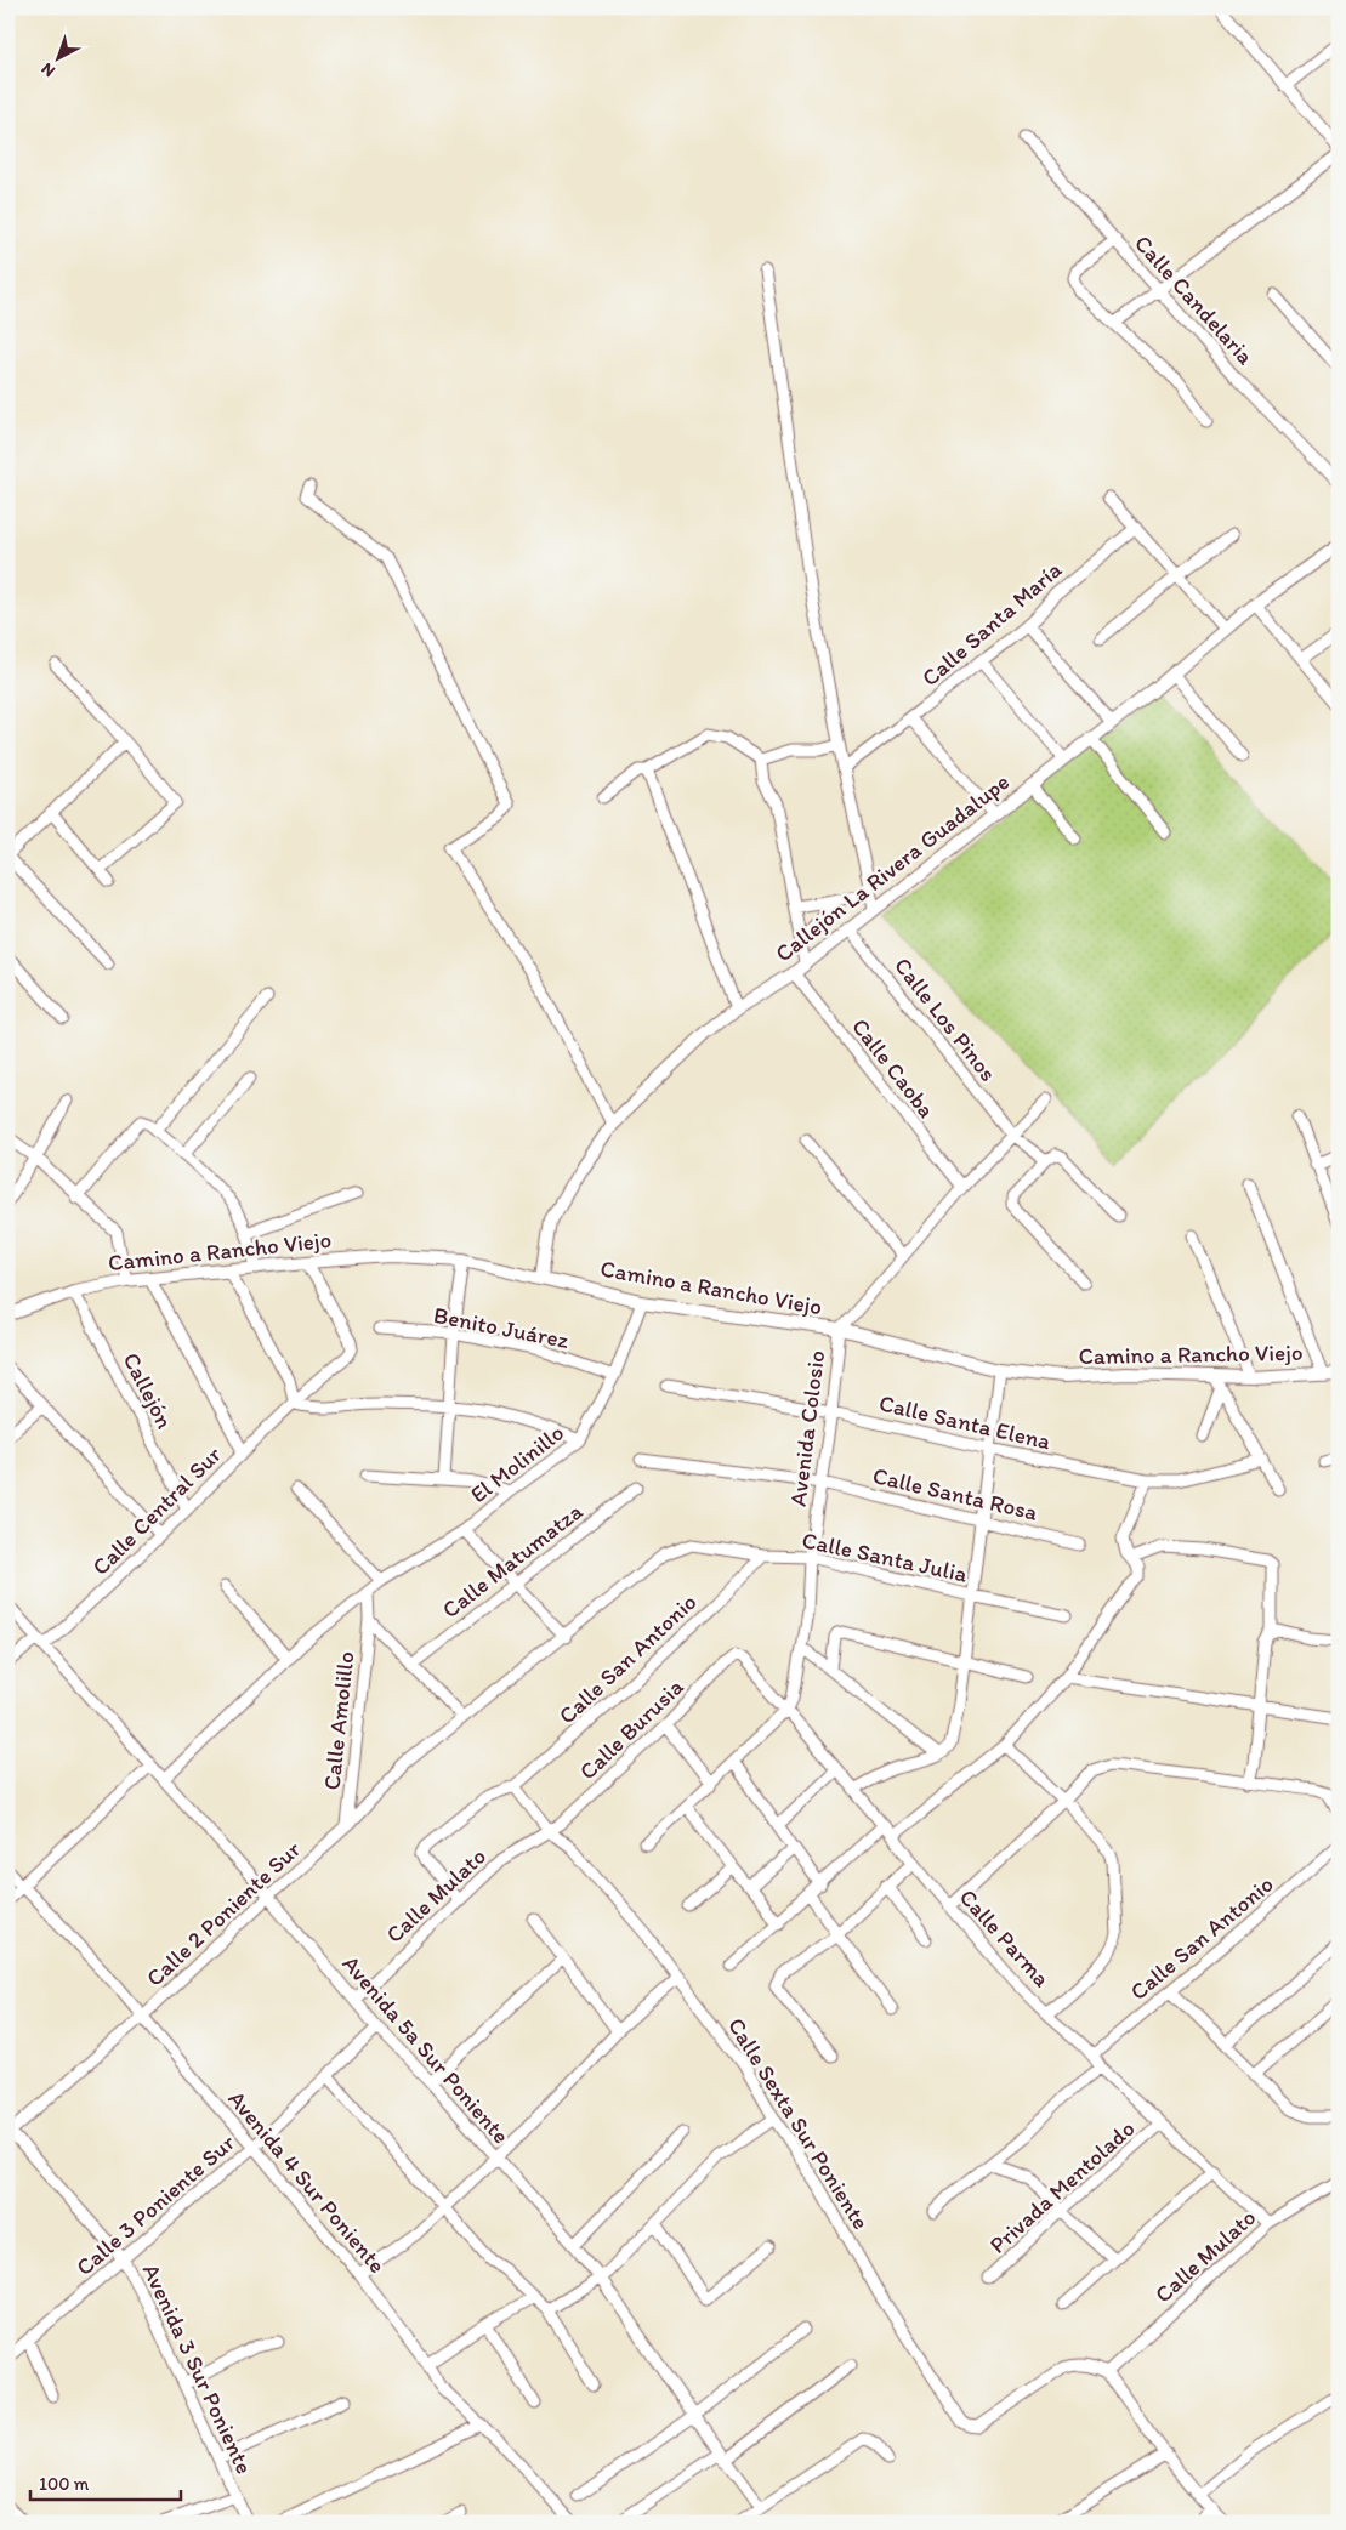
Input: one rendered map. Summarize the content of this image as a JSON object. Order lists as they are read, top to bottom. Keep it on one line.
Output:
{"streets":{"street":["Calle Candelaria","Calle Santa María","Callejón La Rivera Guadalupe","Calle Los Pinos","Calle Caoba","Camino a Rancho Viejo","Benito Juárez","Callejón","Calle Santa Elena","Avenida Colosio","El Molinillo","Calle Santa Rosa","Calle Central Sur","Calle Santa Julia","Calle Matumatza","Calle San Antonio","Calle Amolillo","Calle Burusia","Calle Mulato","Calle 2 Poniente Sur","Calle Parma","Avenida 5a Sur Poniente","Calle Sexta Sur Poniente","Avenida 4 Sur Poniente","Privada Mentolado","Calle 3 Poniente Sur","Avenida 3 Sur Poniente"]},"crossings":[["Callejón La Rivera Guadalupe","Calle Los Pinos"],["Callejón La Rivera Guadalupe","Calle Caoba"],["Callejón La Rivera Guadalupe","Camino a Rancho Viejo"],["Camino a Rancho Viejo","Callejón"],["Camino a Rancho Viejo","Avenida Colosio"],["Camino a Rancho Viejo","El Molinillo"],["Camino a Rancho Viejo","Calle Central Sur"],["Benito Juárez","El Molinillo"],["Callejón","Calle Central Sur"],["Calle Santa Elena","Avenida Colosio"],["Avenida Colosio","Calle Santa Rosa"],["Avenida Colosio","Calle Santa Julia"],["Avenida Colosio","Calle Parma"],["El Molinillo","Calle Amolillo"],["El Molinillo","Avenida 5a Sur Poniente"],["Calle Central Sur","Avenida 5a Sur Poniente"],["Calle Santa Julia","Calle San Antonio"],["Calle Santa Julia","Calle 2 Poniente Sur"],["Calle San Antonio","Calle Mulato"],["Calle San Antonio","Calle Parma"],["Calle San Antonio","Calle Sexta Sur Poniente"],["Calle Amolillo","Calle 2 Poniente Sur"],["Calle Burusia","Calle Mulato"],["Calle Burusia","Calle Parma"],["Calle Burusia","Calle Sexta Sur Poniente"],["Calle Mulato","Calle Parma"],["Calle Mulato","Avenida 5a Sur Poniente"],["Calle Mulato","Calle Sexta Sur Poniente"],["Calle 2 Poniente Sur","Avenida 5a Sur Poniente"],["Calle 2 Poniente Sur","Avenida 4 Sur Poniente"],["Calle 2 Poniente Sur","Avenida 3 Sur Poniente"],["Calle Parma","Privada Mentolado"],["Avenida 5a Sur Poniente","Calle 3 Poniente Sur"],["Avenida 4 Sur Poniente","Calle 3 Poniente Sur"],["Calle 3 Poniente Sur","Avenida 3 Sur Poniente"]],"scale_bar":"100 m","north":"bottom left"}
